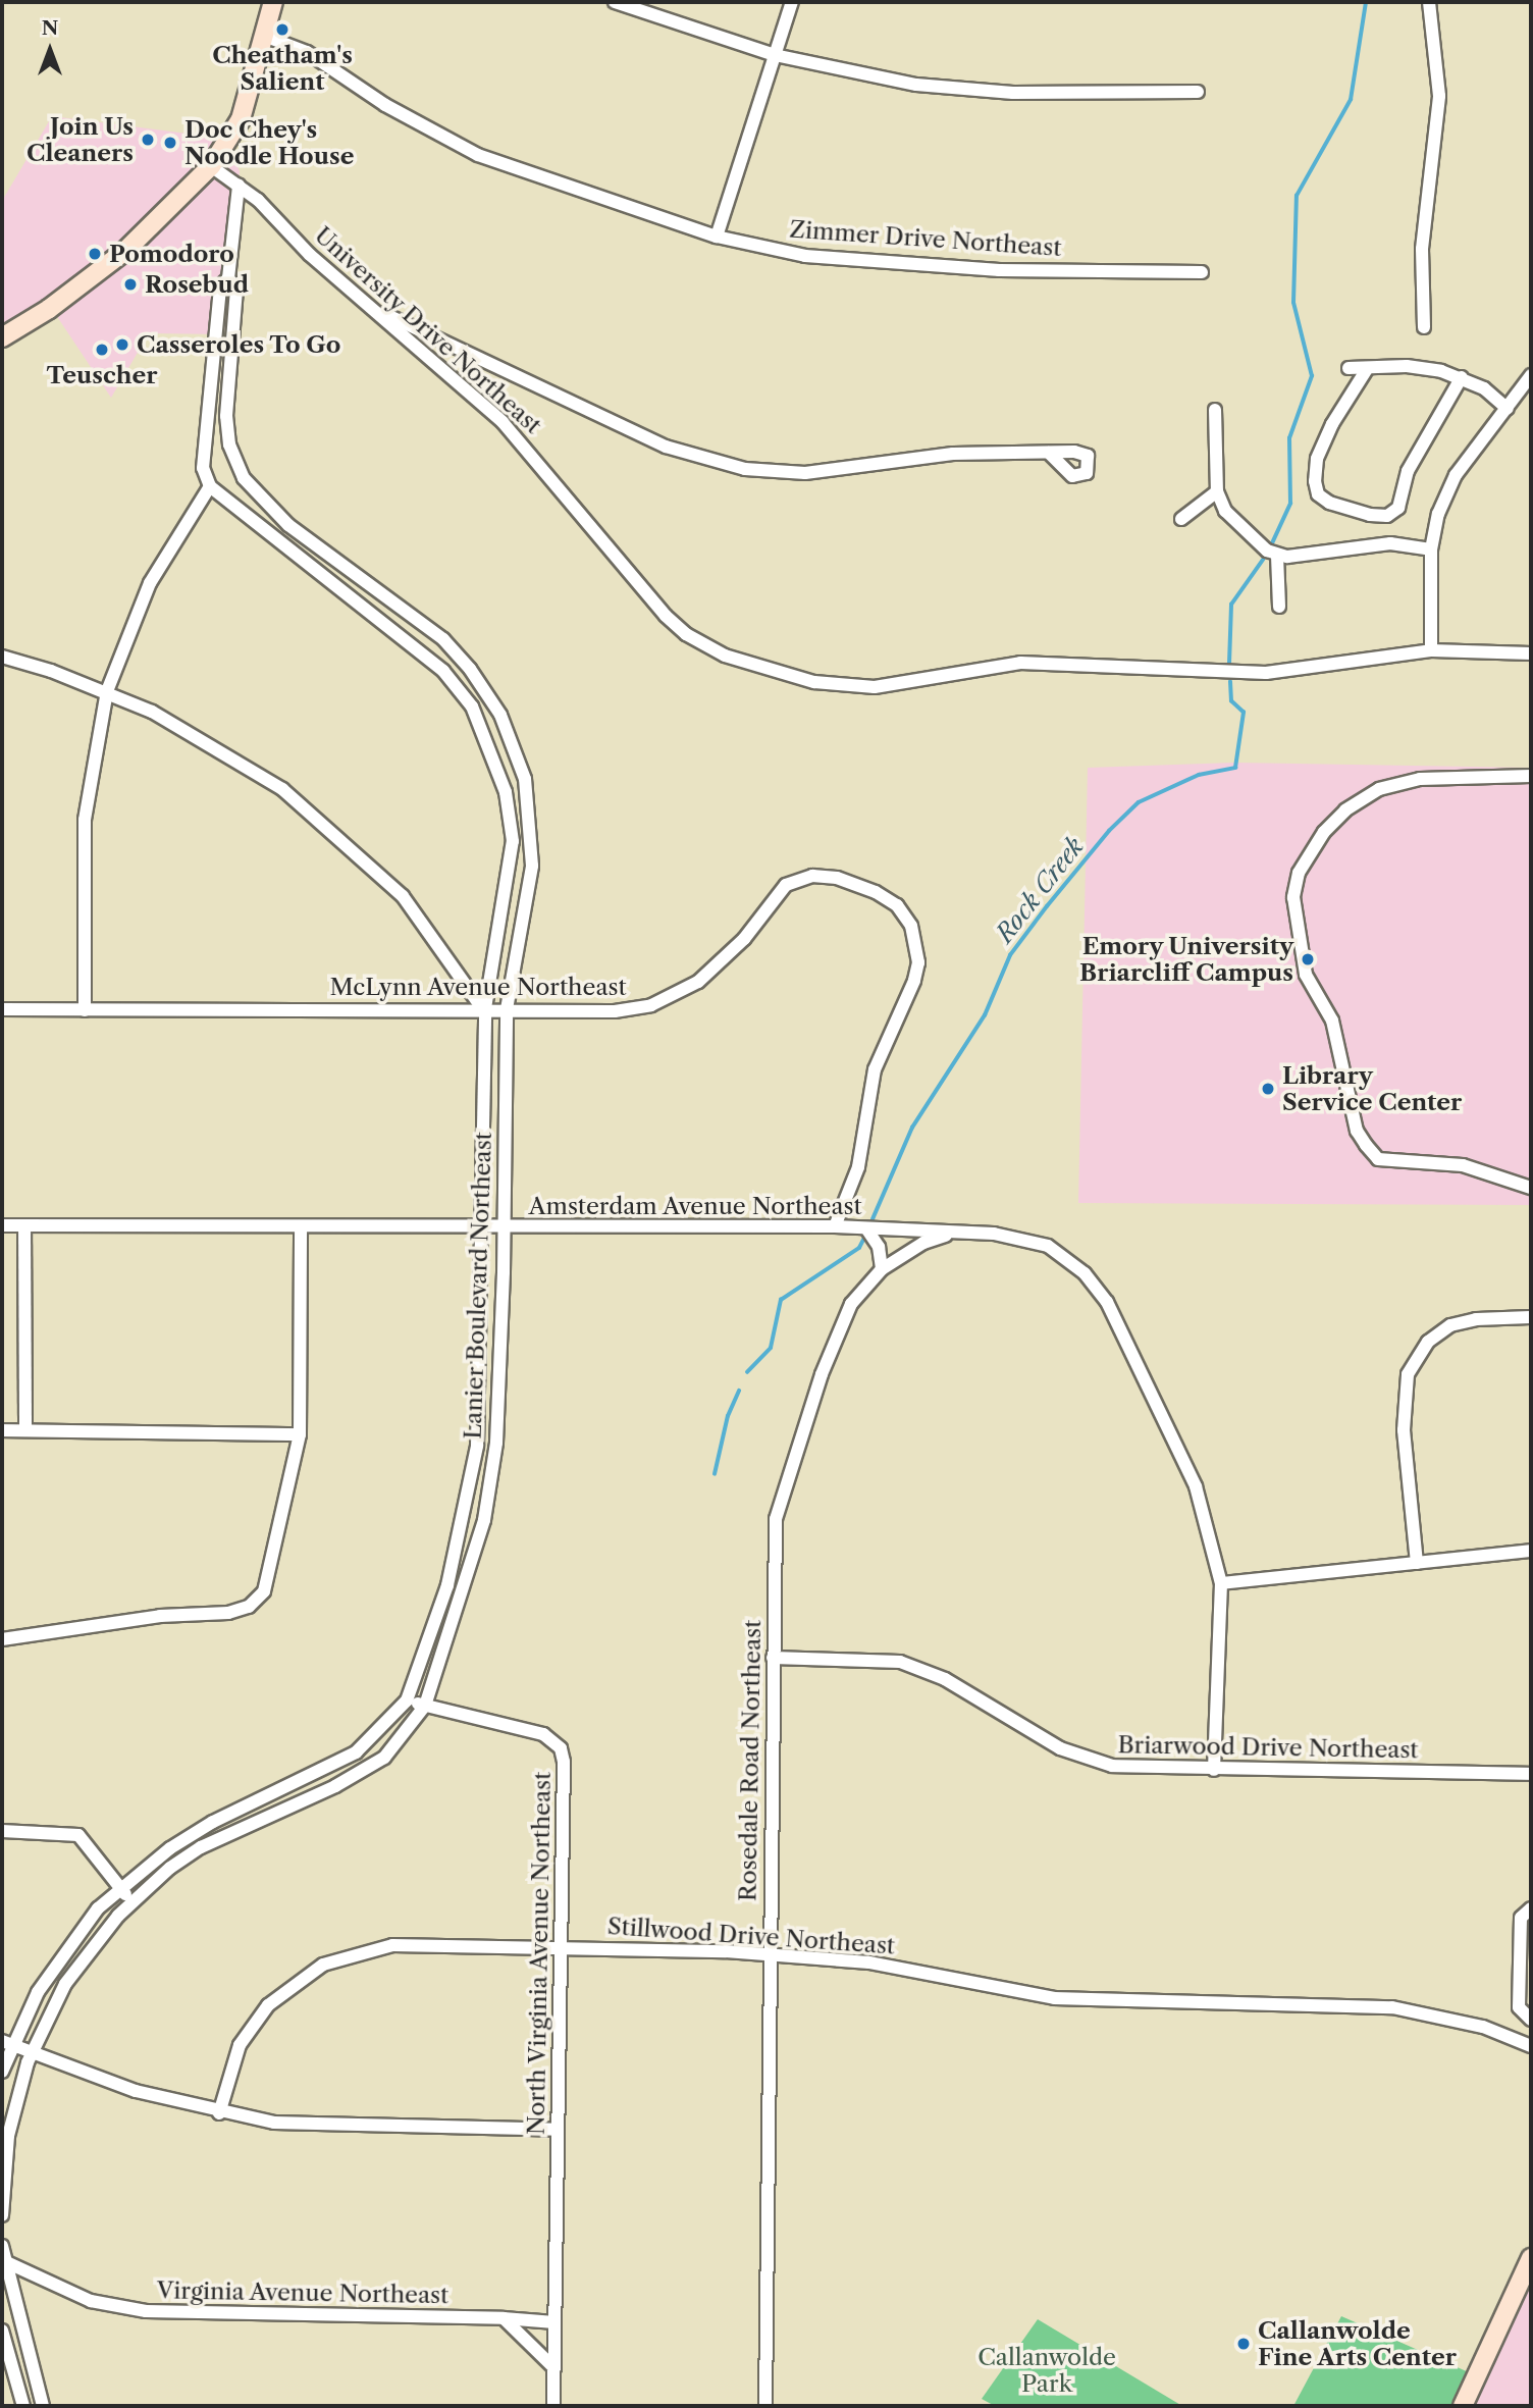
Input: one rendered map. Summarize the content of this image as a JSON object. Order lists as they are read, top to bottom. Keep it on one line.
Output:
{"streets":{"street":["Zimmer Drive Northeast","University Drive Northeast","McLynn Avenue Northeast","Amsterdam Avenue Northeast","Lanier Boulevard Northeast","Briarwood Drive Northeast","Rosedale Road Northeast","Stillwood Drive Northeast","North Virginia Avenue Northeast","Virginia Avenue Northeast"]},"crossings":[["University Drive Northeast","Lanier Boulevard Northeast"],["McLynn Avenue Northeast","Amsterdam Avenue Northeast"],["McLynn Avenue Northeast","Lanier Boulevard Northeast"],["Amsterdam Avenue Northeast","Lanier Boulevard Northeast"],["Amsterdam Avenue Northeast","Briarwood Drive Northeast"],["Amsterdam Avenue Northeast","Rosedale Road Northeast"],["Lanier Boulevard Northeast","North Virginia Avenue Northeast"],["Briarwood Drive Northeast","Rosedale Road Northeast"],["Rosedale Road Northeast","Stillwood Drive Northeast"],["Stillwood Drive Northeast","North Virginia Avenue Northeast"]],"water":["Rock Creek"],"parks":["Callanwolde Park"],"places":["Cheatham's Salient","Join Us Cleaners","Doc Chey's Noodle House","Pomodoro","Rosebud","Casseroles To Go","Teuscher","Emory University Briarcliff Campus","Library Service Center","Callanwolde Fine Arts Center"],"north":"top"}
